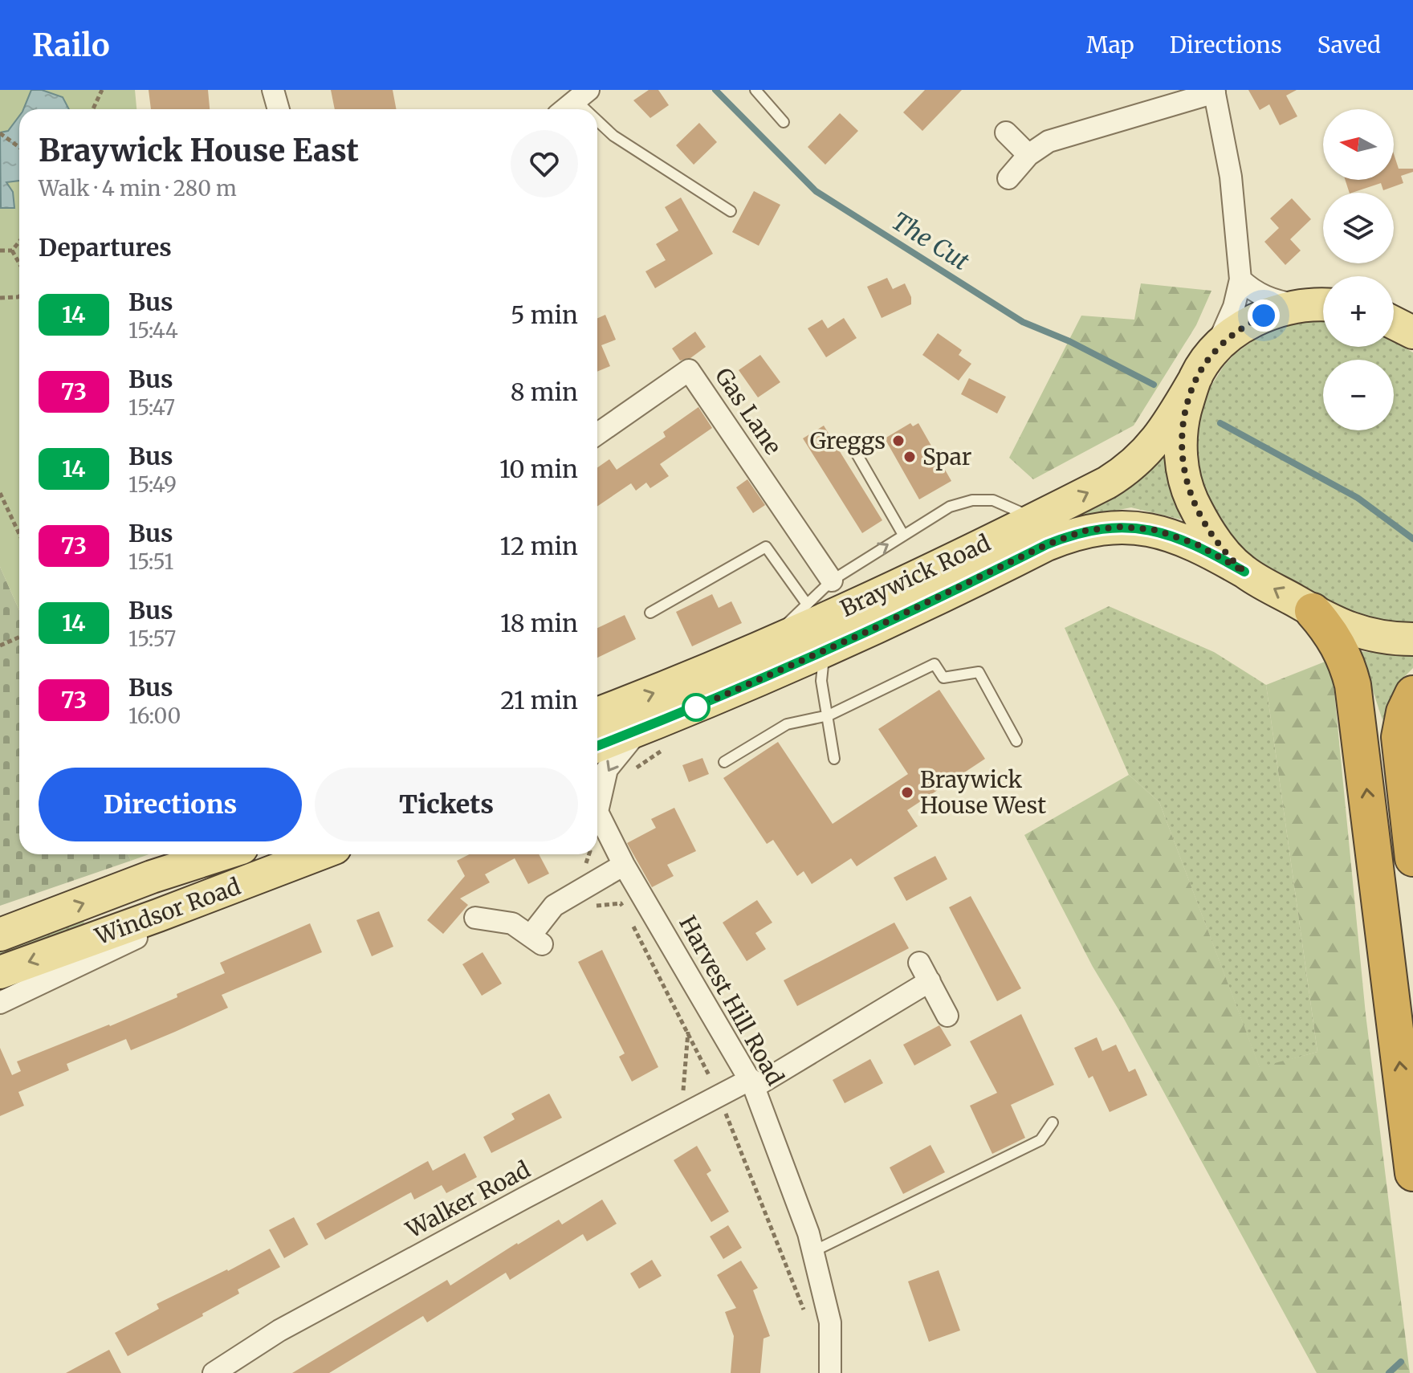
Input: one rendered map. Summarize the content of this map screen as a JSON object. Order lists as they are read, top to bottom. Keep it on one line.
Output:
{"streets":{"main road":["Braywick Road","Windsor Road"],"street":["Gas Lane","Harvest Hill Road","Walker Road"]},"crossings":[["Harvest Hill Road","Walker Road"]],"water":["The Cut"],"places":["Greggs","Spar","Braywick House West"],"lines":["bus line 14"],"north":"left","page":{"header":"Railo","nav":["Map","Directions","Saved"],"map_buttons":["+","−"],"heading":[["Braywick House East","Walk · 4 min · 280 m"],"Departures"],"list":[{"mark":"14","name":"Bus","note":"15:44","value":"5 min"},{"mark":"73","name":"Bus","note":"15:47","value":"8 min"},{"mark":"14","name":"Bus","note":"15:49","value":"10 min"},{"mark":"73","name":"Bus","note":"15:51","value":"12 min"},{"mark":"14","name":"Bus","note":"15:57","value":"18 min"},{"mark":"73","name":"Bus","note":"16:00","value":"21 min"}],"buttons":["Directions","Tickets"]}}
